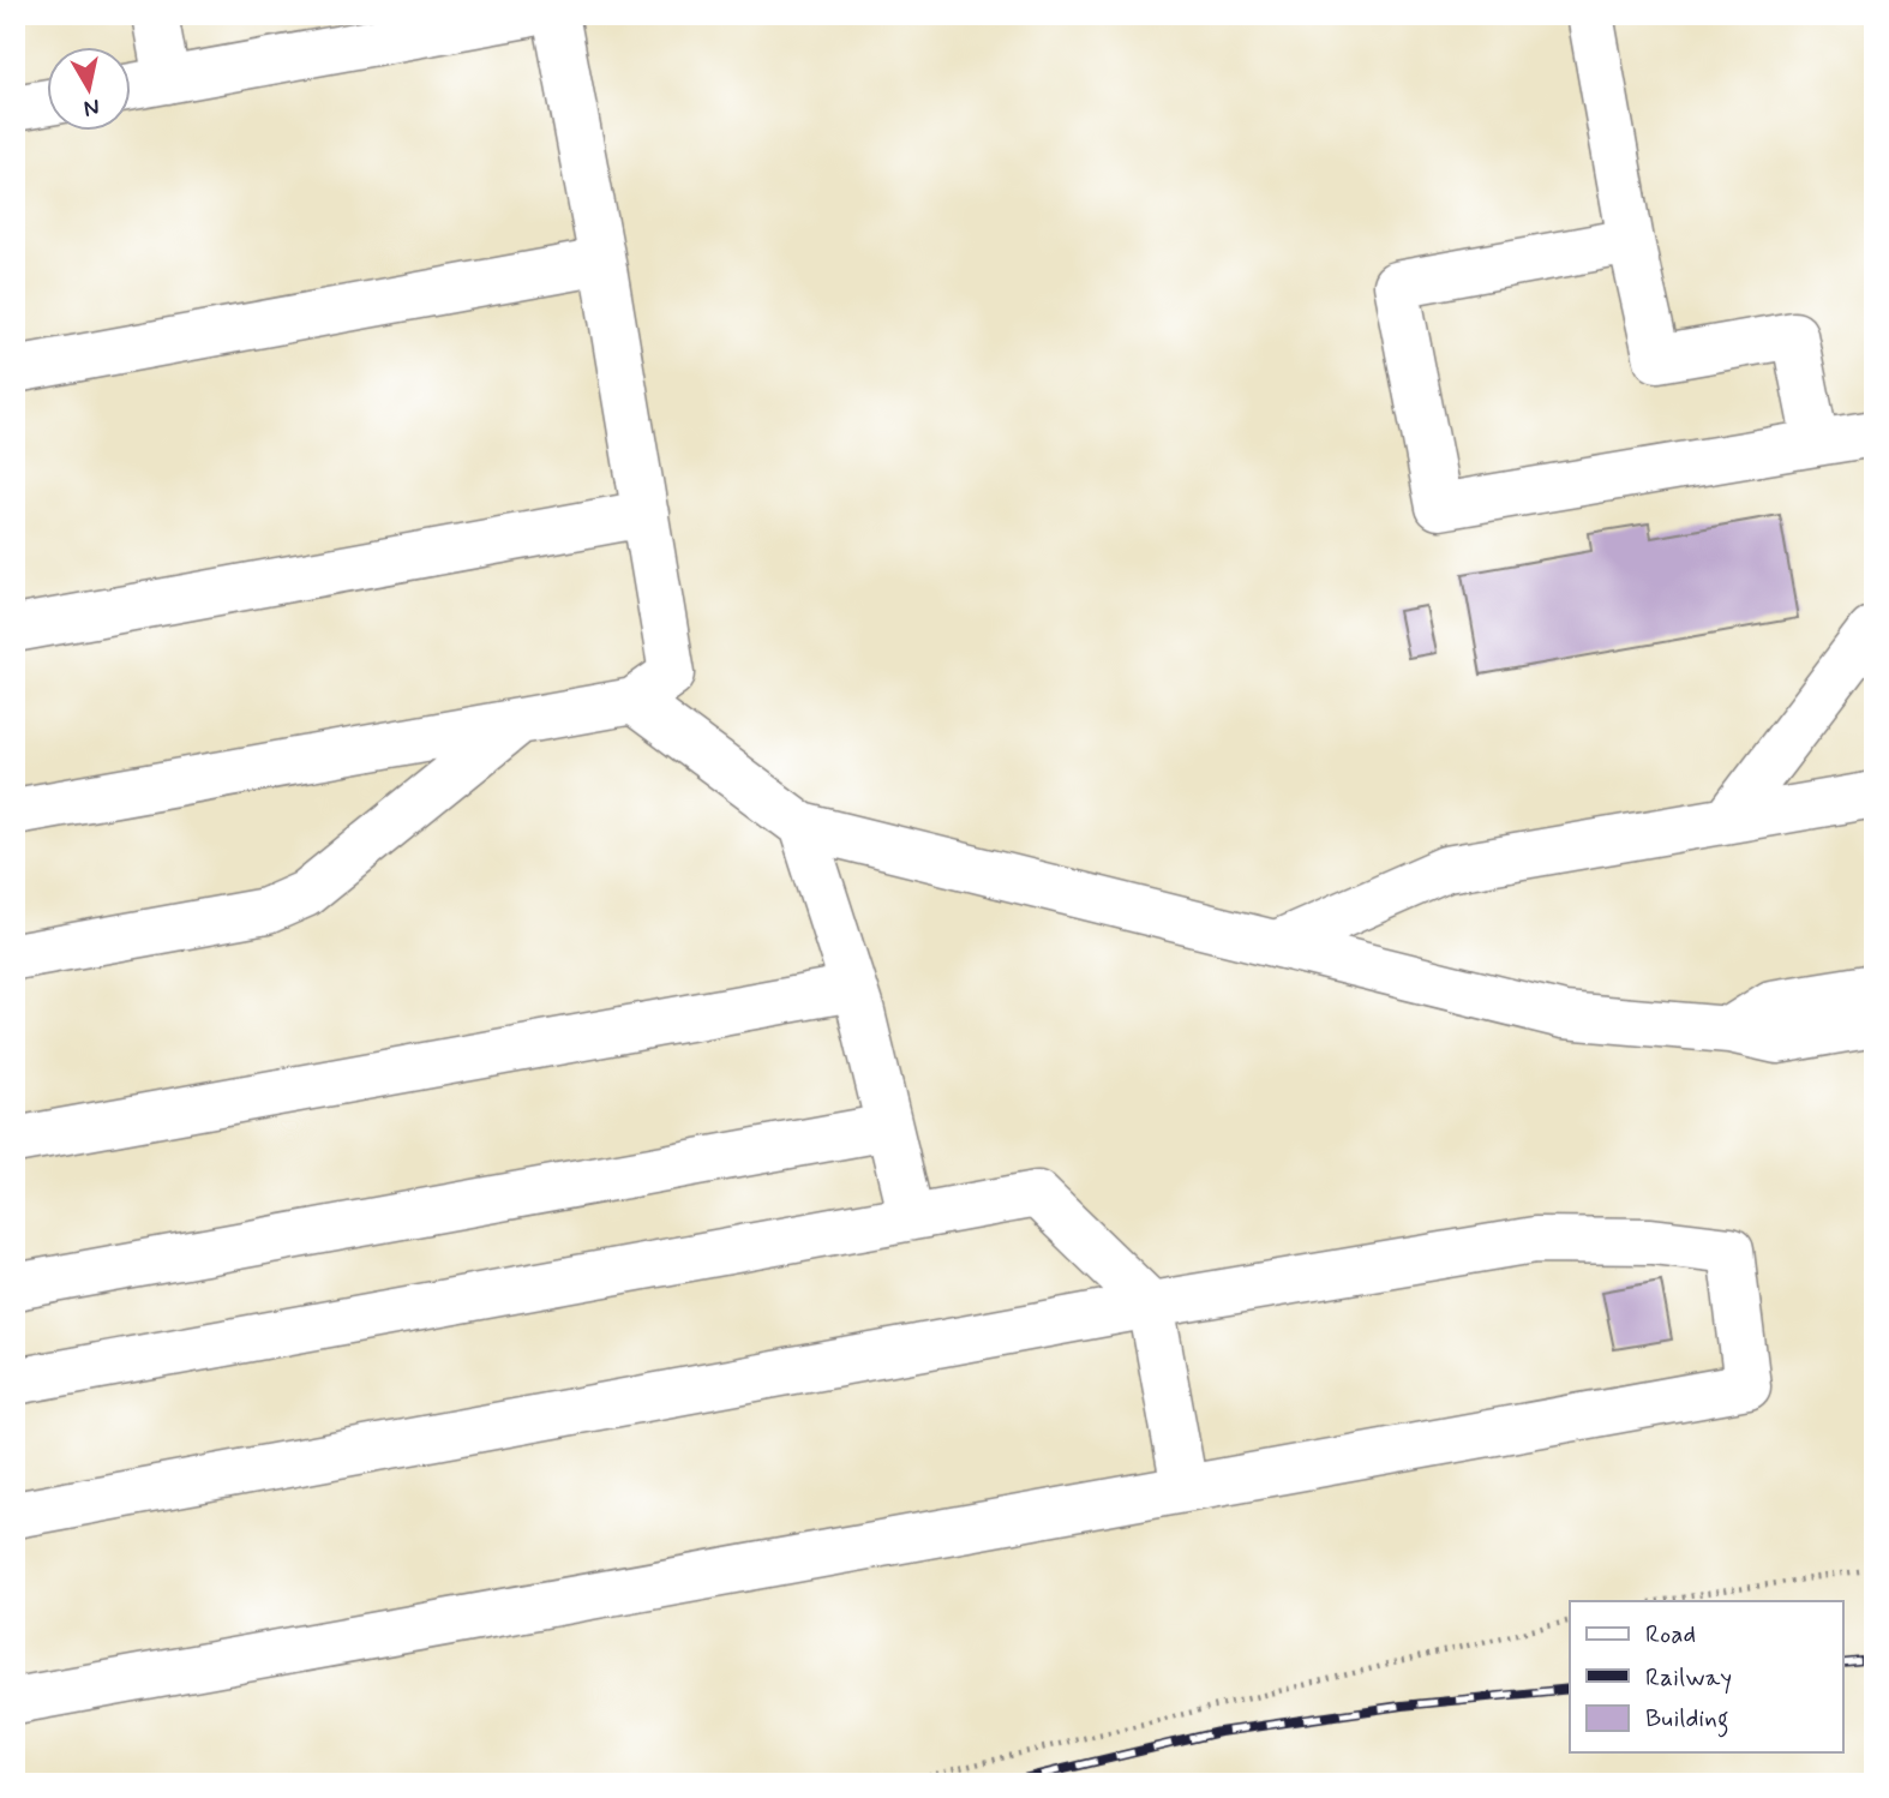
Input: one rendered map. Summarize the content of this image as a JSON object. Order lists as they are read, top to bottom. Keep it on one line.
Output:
{"legend":["Road","Railway","Building"],"north":"bottom"}
